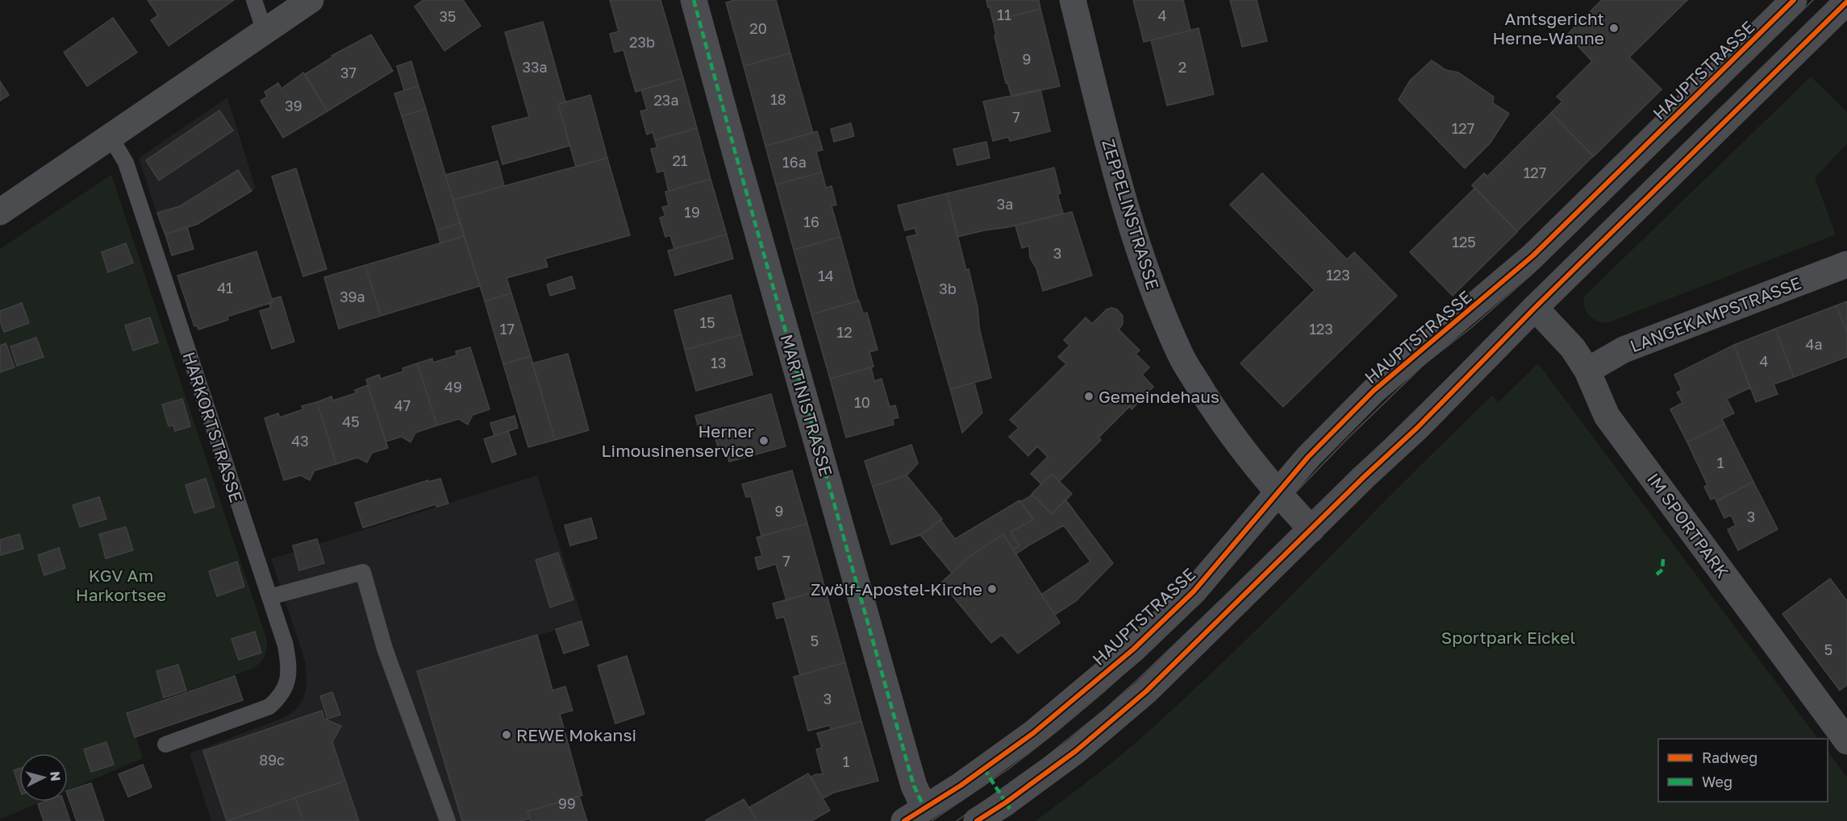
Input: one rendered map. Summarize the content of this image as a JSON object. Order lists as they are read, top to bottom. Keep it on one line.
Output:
{"streets":{"street":["HAUPTSTRASSE","ZEPPELINSTRASSE","LANGEKAMPSTRASSE","MARTINISTRASSE","IM SPORTPARK"],"lane":["HARKORTSTRASSE"]},"crossings":[["HAUPTSTRASSE","ZEPPELINSTRASSE"],["HAUPTSTRASSE","MARTINISTRASSE"],["LANGEKAMPSTRASSE","IM SPORTPARK"]],"parks":["KGV Am Harkortsee","Sportpark Eickel"],"places":["Amtsgericht Herne-Wanne","Gemeindehaus","Herner Limousinenservice","Zwölf-Apostel-Kirche","REWE Mokansi"],"house_numbers":["11","4","35","20","23b","9","33a","2","37","18","23a","39","7","127","21","16a","127","3a","19","16","125","3","123","14","41","3b","39a","15","17","123","12","4a","4","13","49","10","47","45","43","1","9","3","7","5","5","3","89c","1","99"],"legend":["Radweg","Weg"],"north":"right"}
